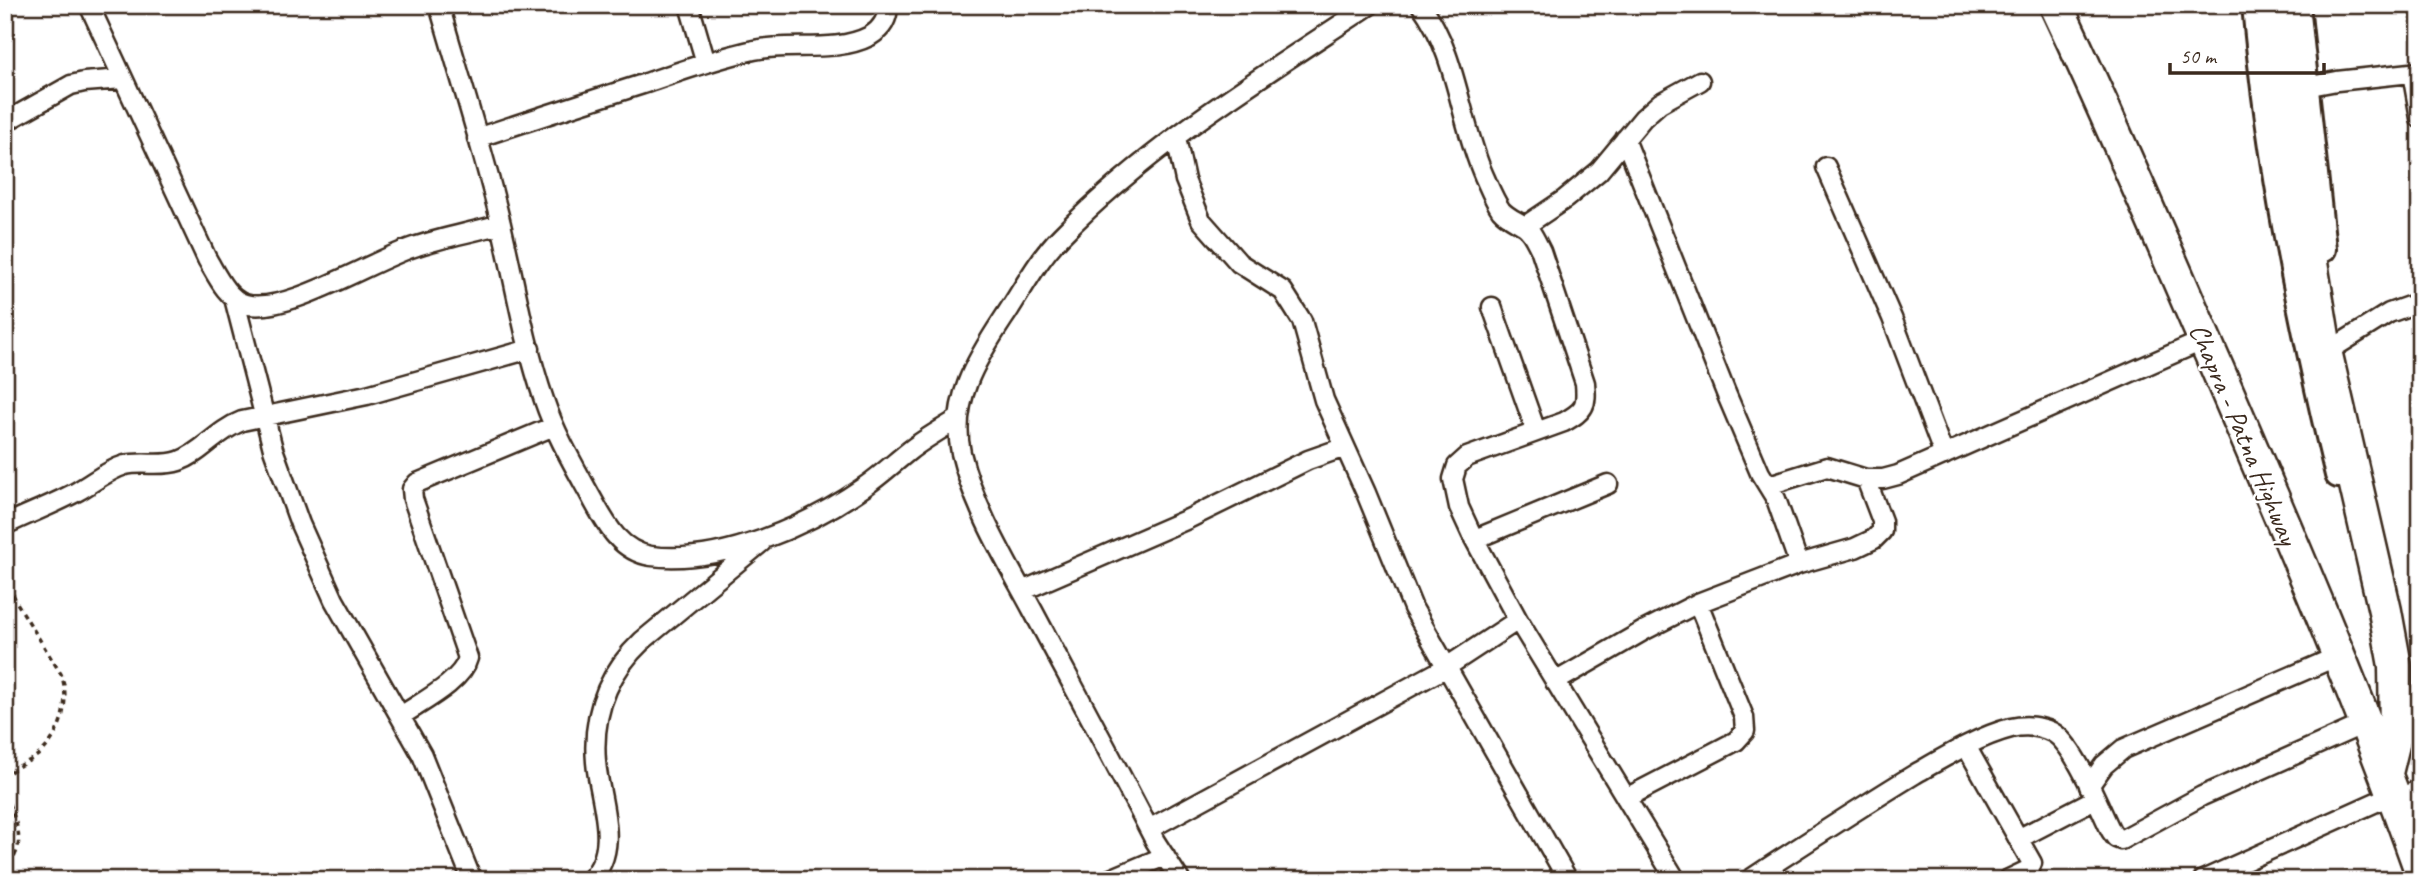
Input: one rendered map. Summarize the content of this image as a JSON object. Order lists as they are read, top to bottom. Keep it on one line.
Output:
{"streets":{"highway":["Chapra - Patna Highway"]},"scale_bar":"50 m"}
